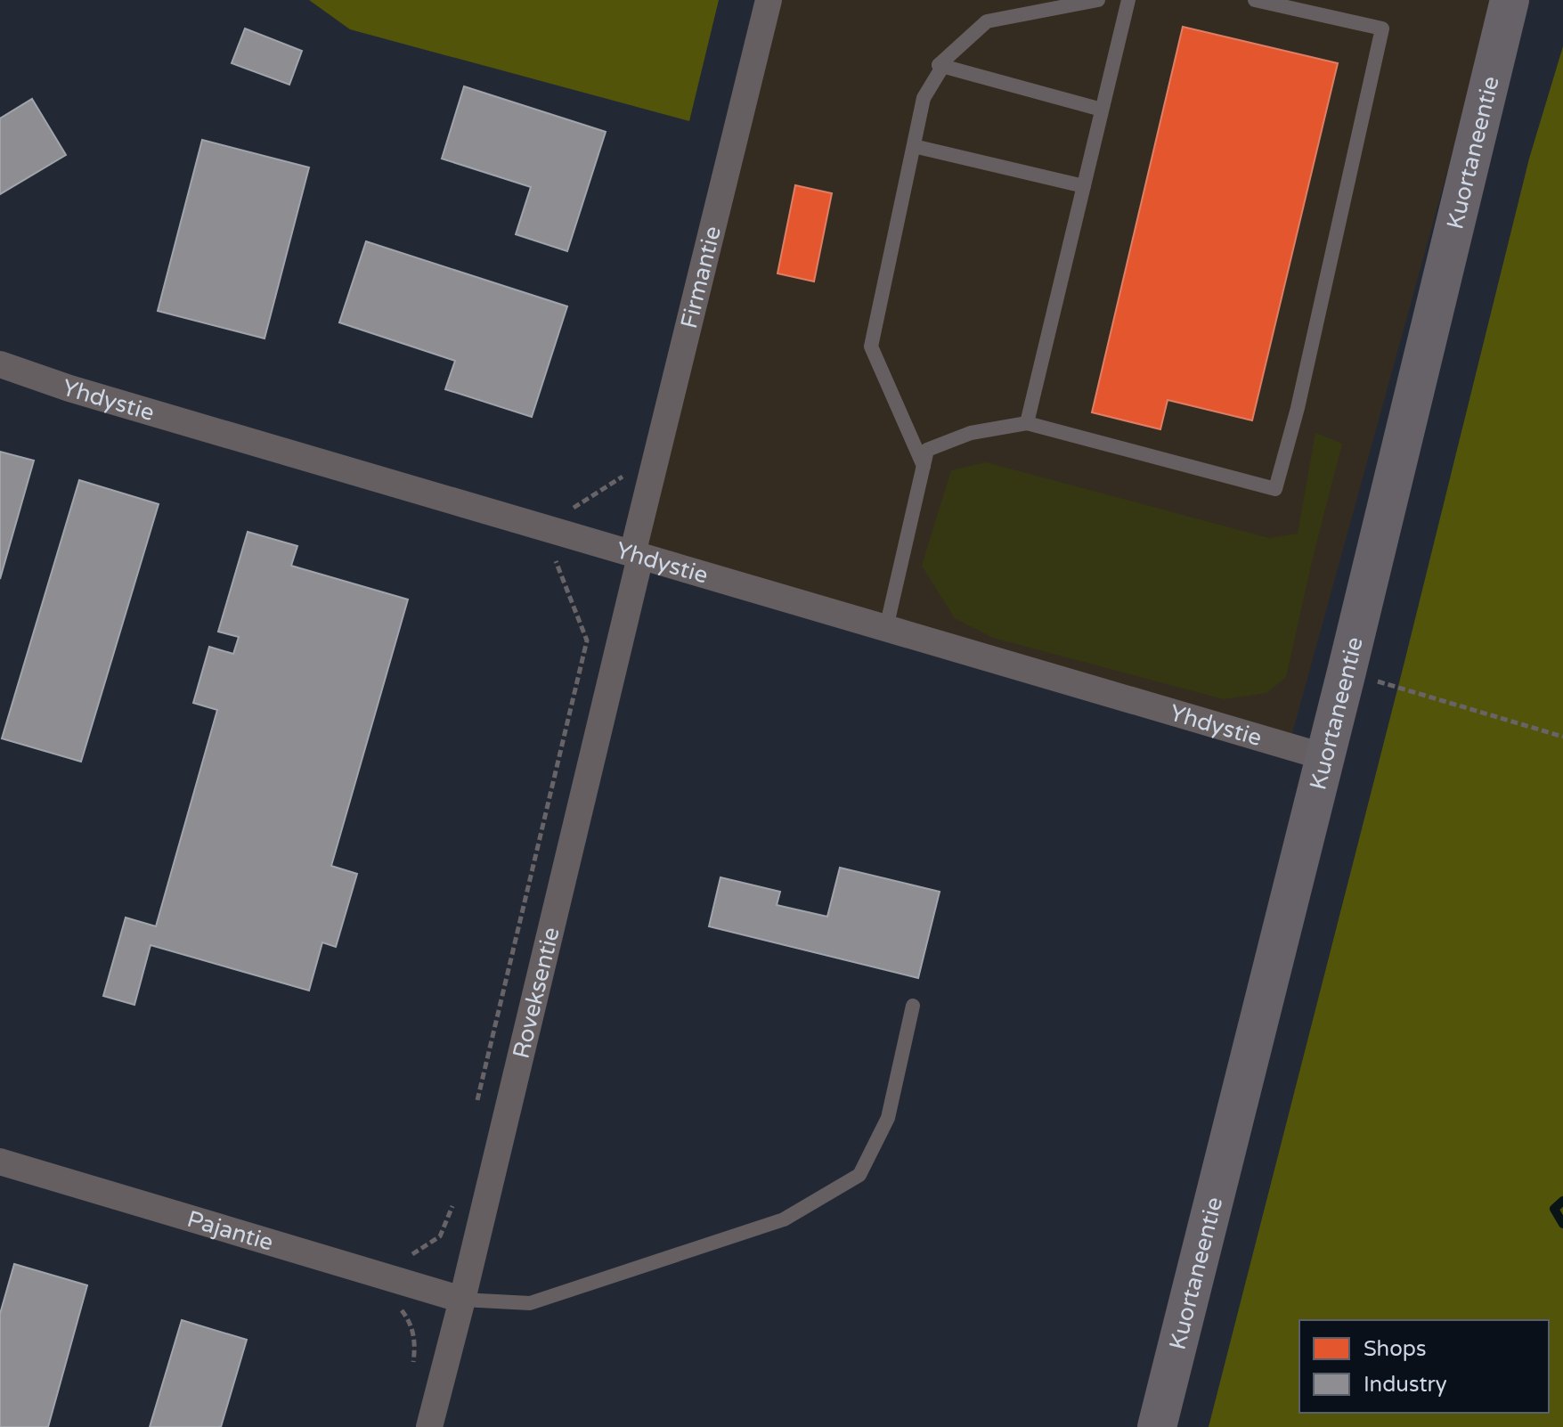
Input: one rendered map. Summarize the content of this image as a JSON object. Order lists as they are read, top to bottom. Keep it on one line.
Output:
{"streets":{"highway":["Kuortaneentie"],"street":["Firmantie","Yhdystie","Roveksentie","Pajantie"]},"crossings":[["Kuortaneentie","Yhdystie"],["Firmantie","Yhdystie"],["Firmantie","Roveksentie"],["Yhdystie","Roveksentie"],["Roveksentie","Pajantie"]],"legend":["Shops","Industry"]}
